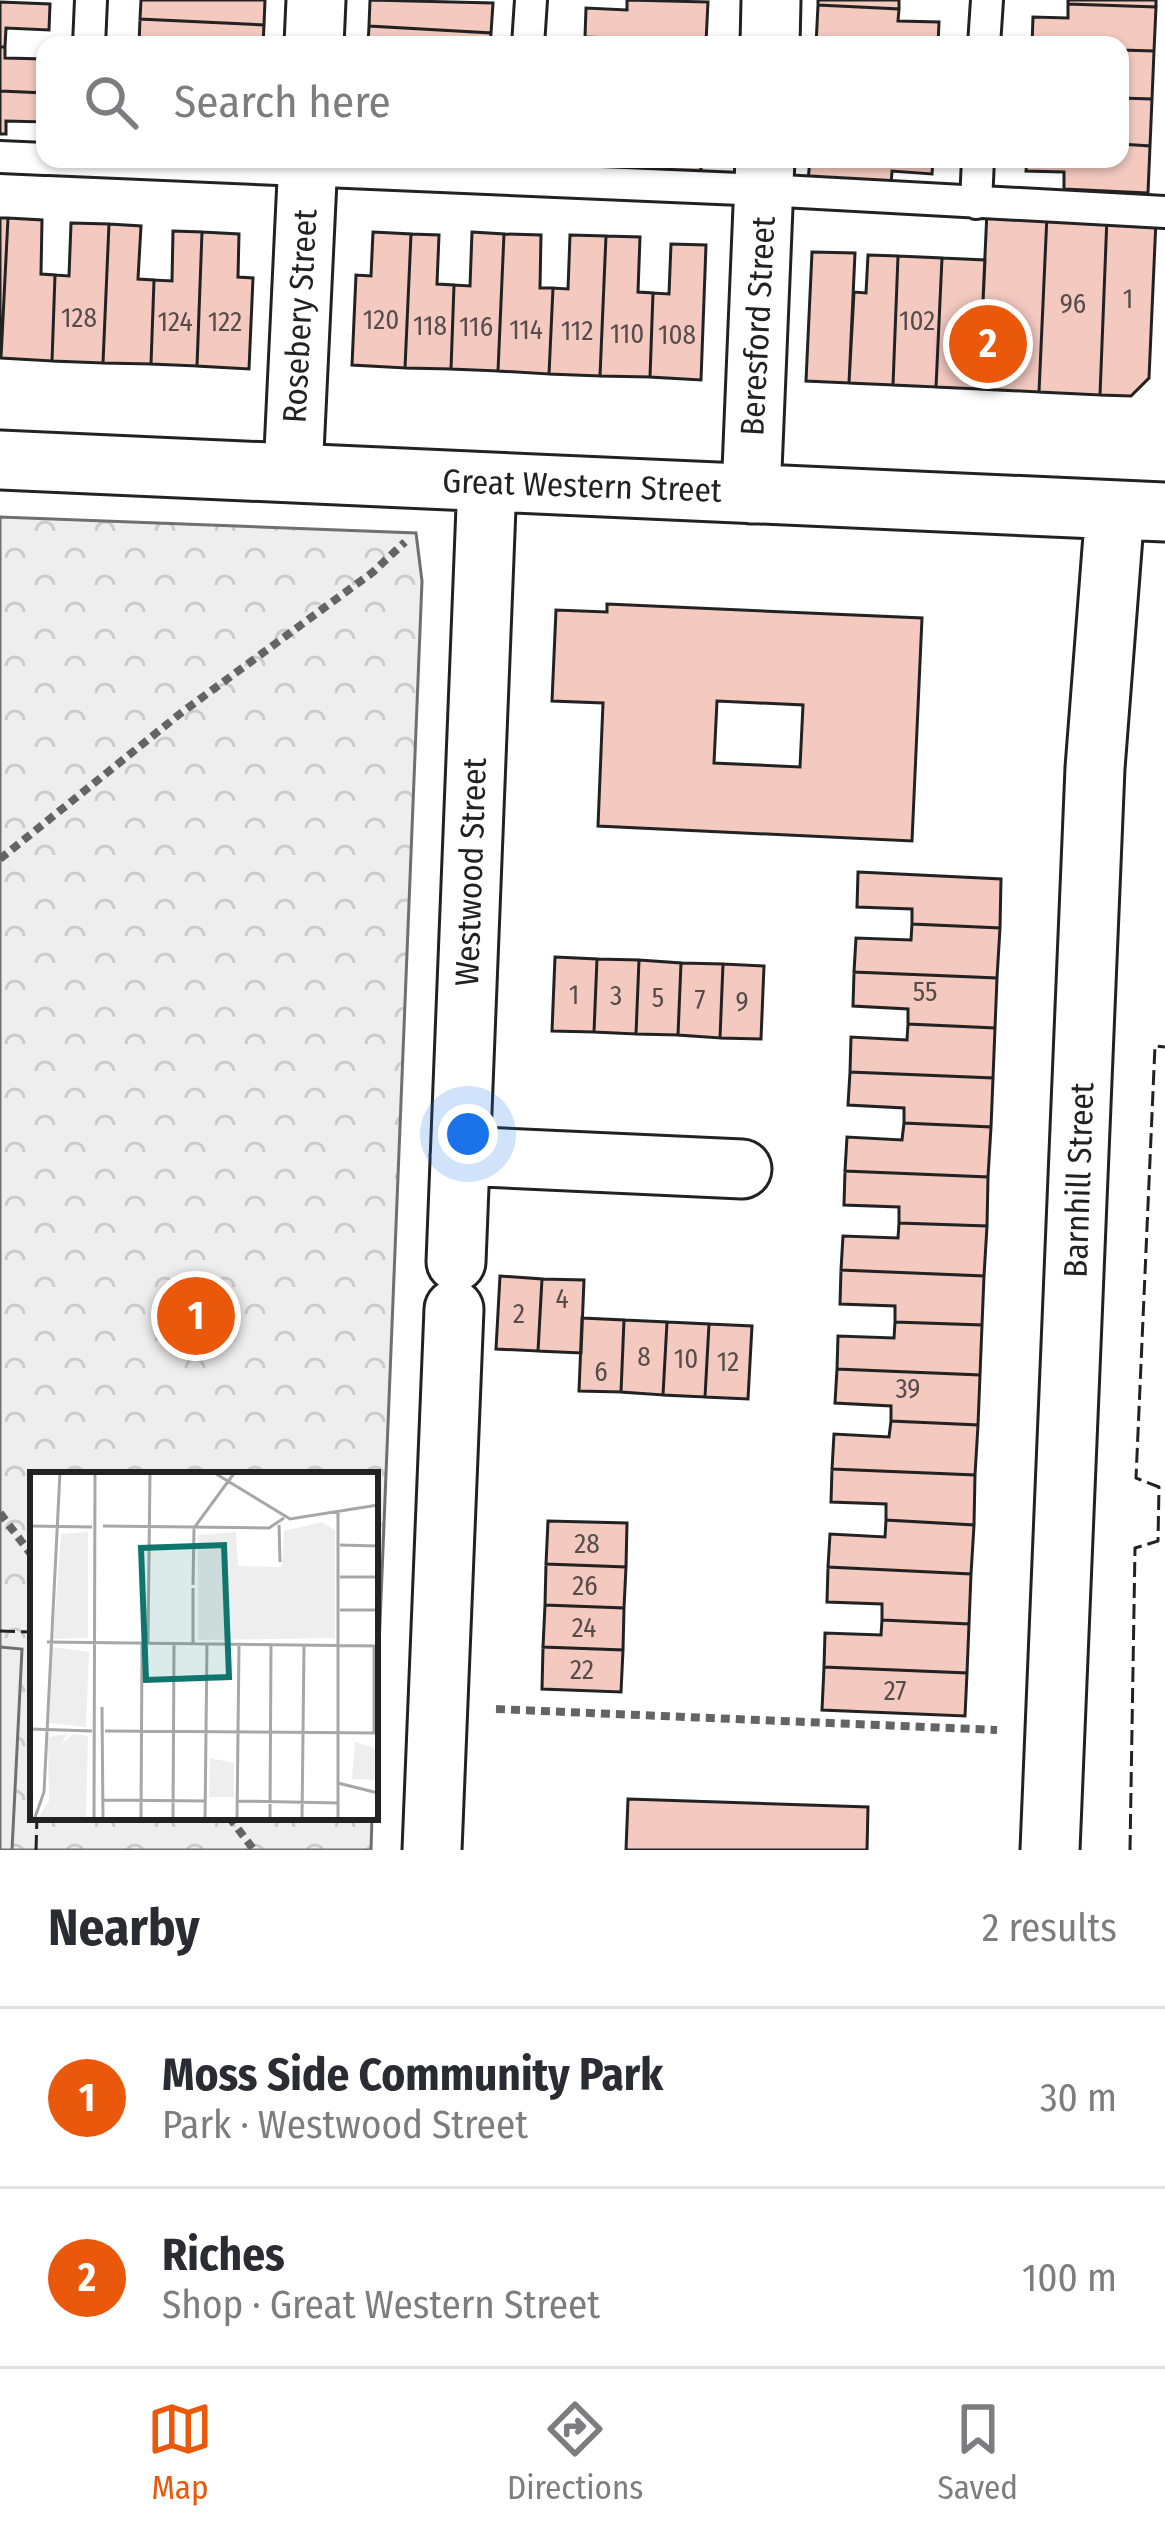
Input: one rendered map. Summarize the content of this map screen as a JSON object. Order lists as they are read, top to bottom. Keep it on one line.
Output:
{"streets":{"street":["Rosebery Street","Beresford Street","Great Western Street","Westwood Street","Barnhill Street"]},"crossings":[["Rosebery Street","Great Western Street"],["Beresford Street","Great Western Street"],["Great Western Street","Westwood Street"],["Great Western Street","Barnhill Street"]],"house_numbers":["1","96","128","120","102","124","122","118","116","114","112","110","108","55","1","3","5","7","9","4","2","8","10","12","6","39","28","26","24","22","27"],"page":{"search":"Search here","pins":["2","1"],"heading":["Nearby","2 results"],"list":[{"mark":"1","name":"Moss Side Community Park","note":"Park · Westwood Street","value":"30 m"},{"mark":"2","name":"Riches","note":"Shop · Great Western Street","value":"100 m"}],"nav":["Map","Directions","Saved"]}}
